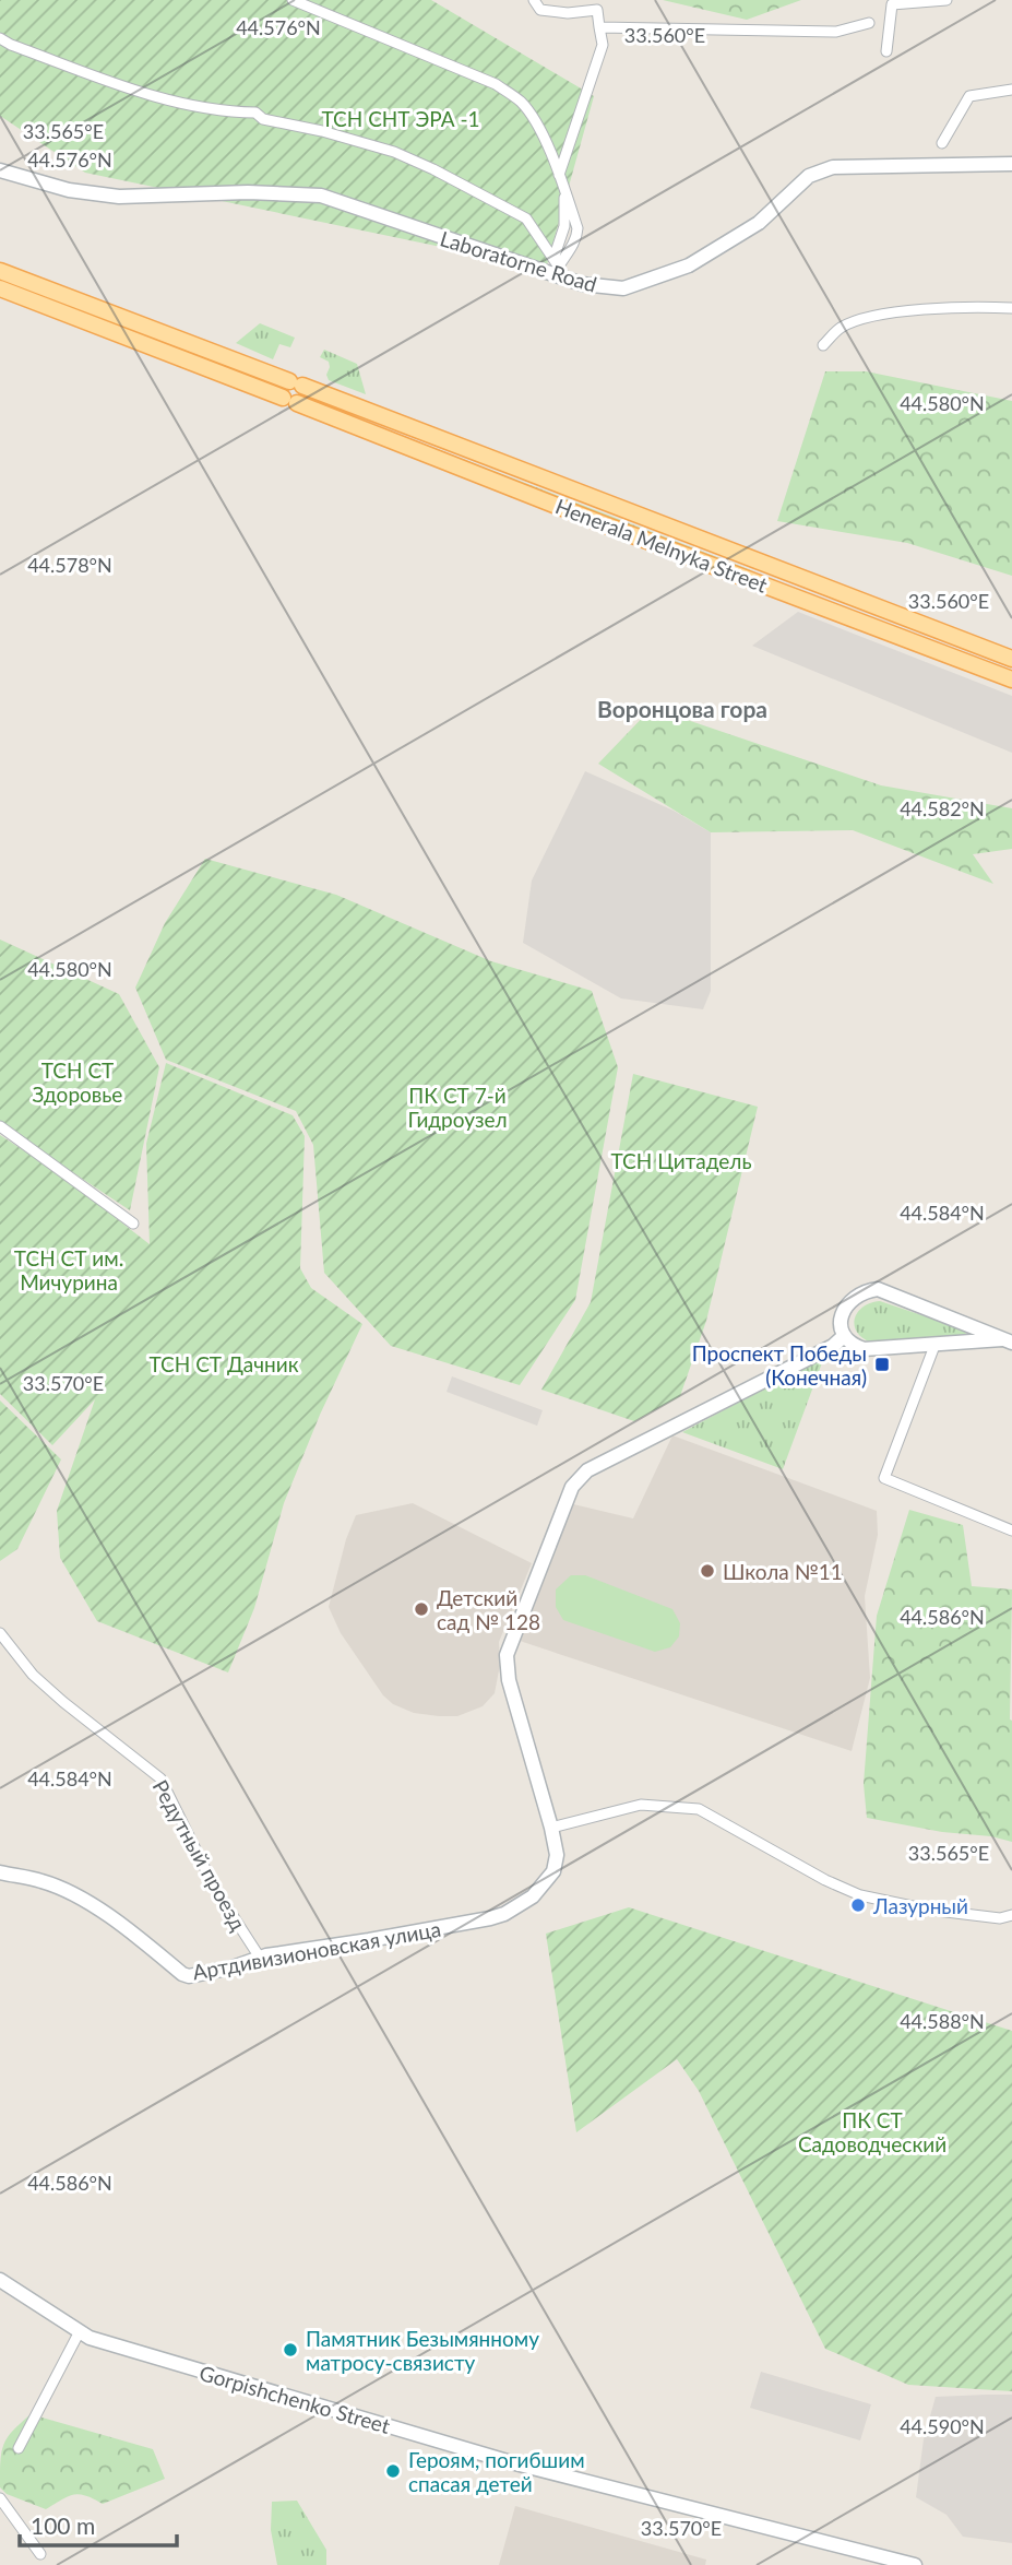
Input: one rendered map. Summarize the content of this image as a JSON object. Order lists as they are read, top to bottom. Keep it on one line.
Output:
{"streets":{"main road":["Laboratorne Road","Henerala Melnyka Street","Артдивизионовская улица","Gorpishchenko Street"],"street":["Редутный проезд"]},"crossings":[["Редутный проезд","Артдивизионовская улица"]],"districts":["Воронцова гора"],"parks":["ТСН СНТ ЭРА -1","ТСН СТ Здоровье","ПК СТ 7-й Гидроузел","ТСН Цитадель","ТСН СТ им. Мичурина","ТСН СТ Дачник","ПК СТ Садоводческий"],"places":{"transit":["Проспект Победы (Конечная)"],"other":["Школа №11","Детский сад № 128","Лазурный","Памятник Безымянному матросу-связисту","Героям, погибшим спасая детей"]},"scale_bar":"100 m","coordinates":["44.576°N","33.560°E","33.565°E","44.580°N","44.578°N","44.582°N","44.584°N","33.570°E","44.586°N","44.588°N","44.590°N"]}
